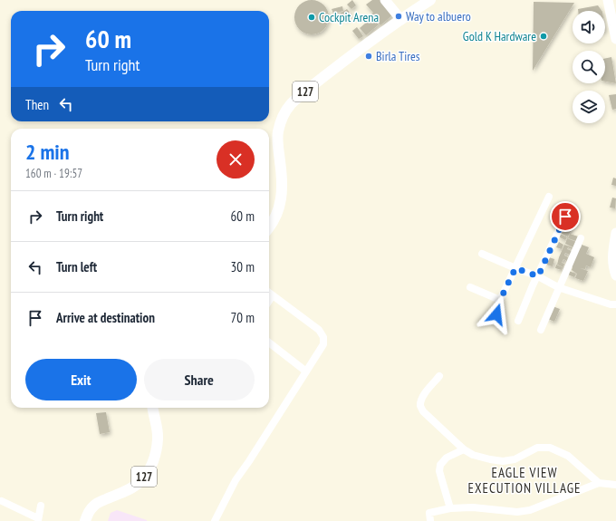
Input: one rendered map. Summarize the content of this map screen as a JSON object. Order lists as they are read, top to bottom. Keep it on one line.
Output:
{"streets":{"main road":["127"]},"districts":["EAGLE VIEW EXECUTION VILLAGE"],"places":["Way to albuero","Cockpit Arena","Gold K Hardware","Birla Tires"],"page":{"turn":["60 m","Turn right"],"then":"Then","heading":["2 min","160 m · 19:57"],"list":[{"name":"Turn right","value":"60 m"},{"name":"Turn left","value":"30 m"},{"name":"Arrive at destination","value":"70 m"}],"buttons":["Exit","Share"]}}
